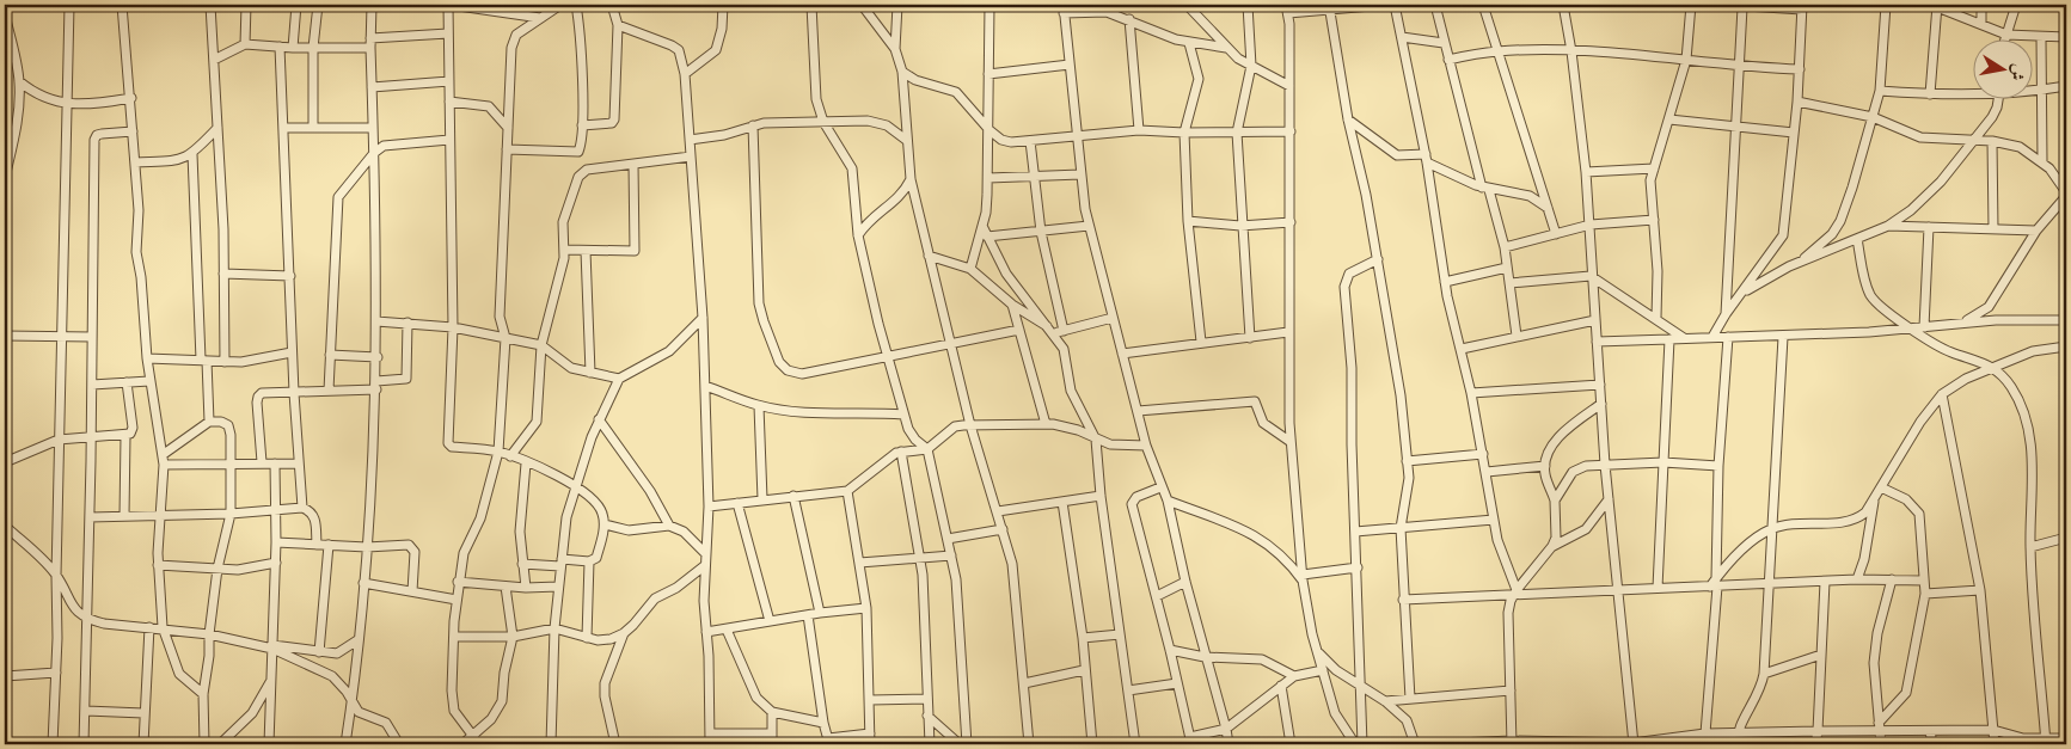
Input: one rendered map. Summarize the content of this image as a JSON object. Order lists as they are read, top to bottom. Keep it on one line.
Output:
{"north":"right"}
